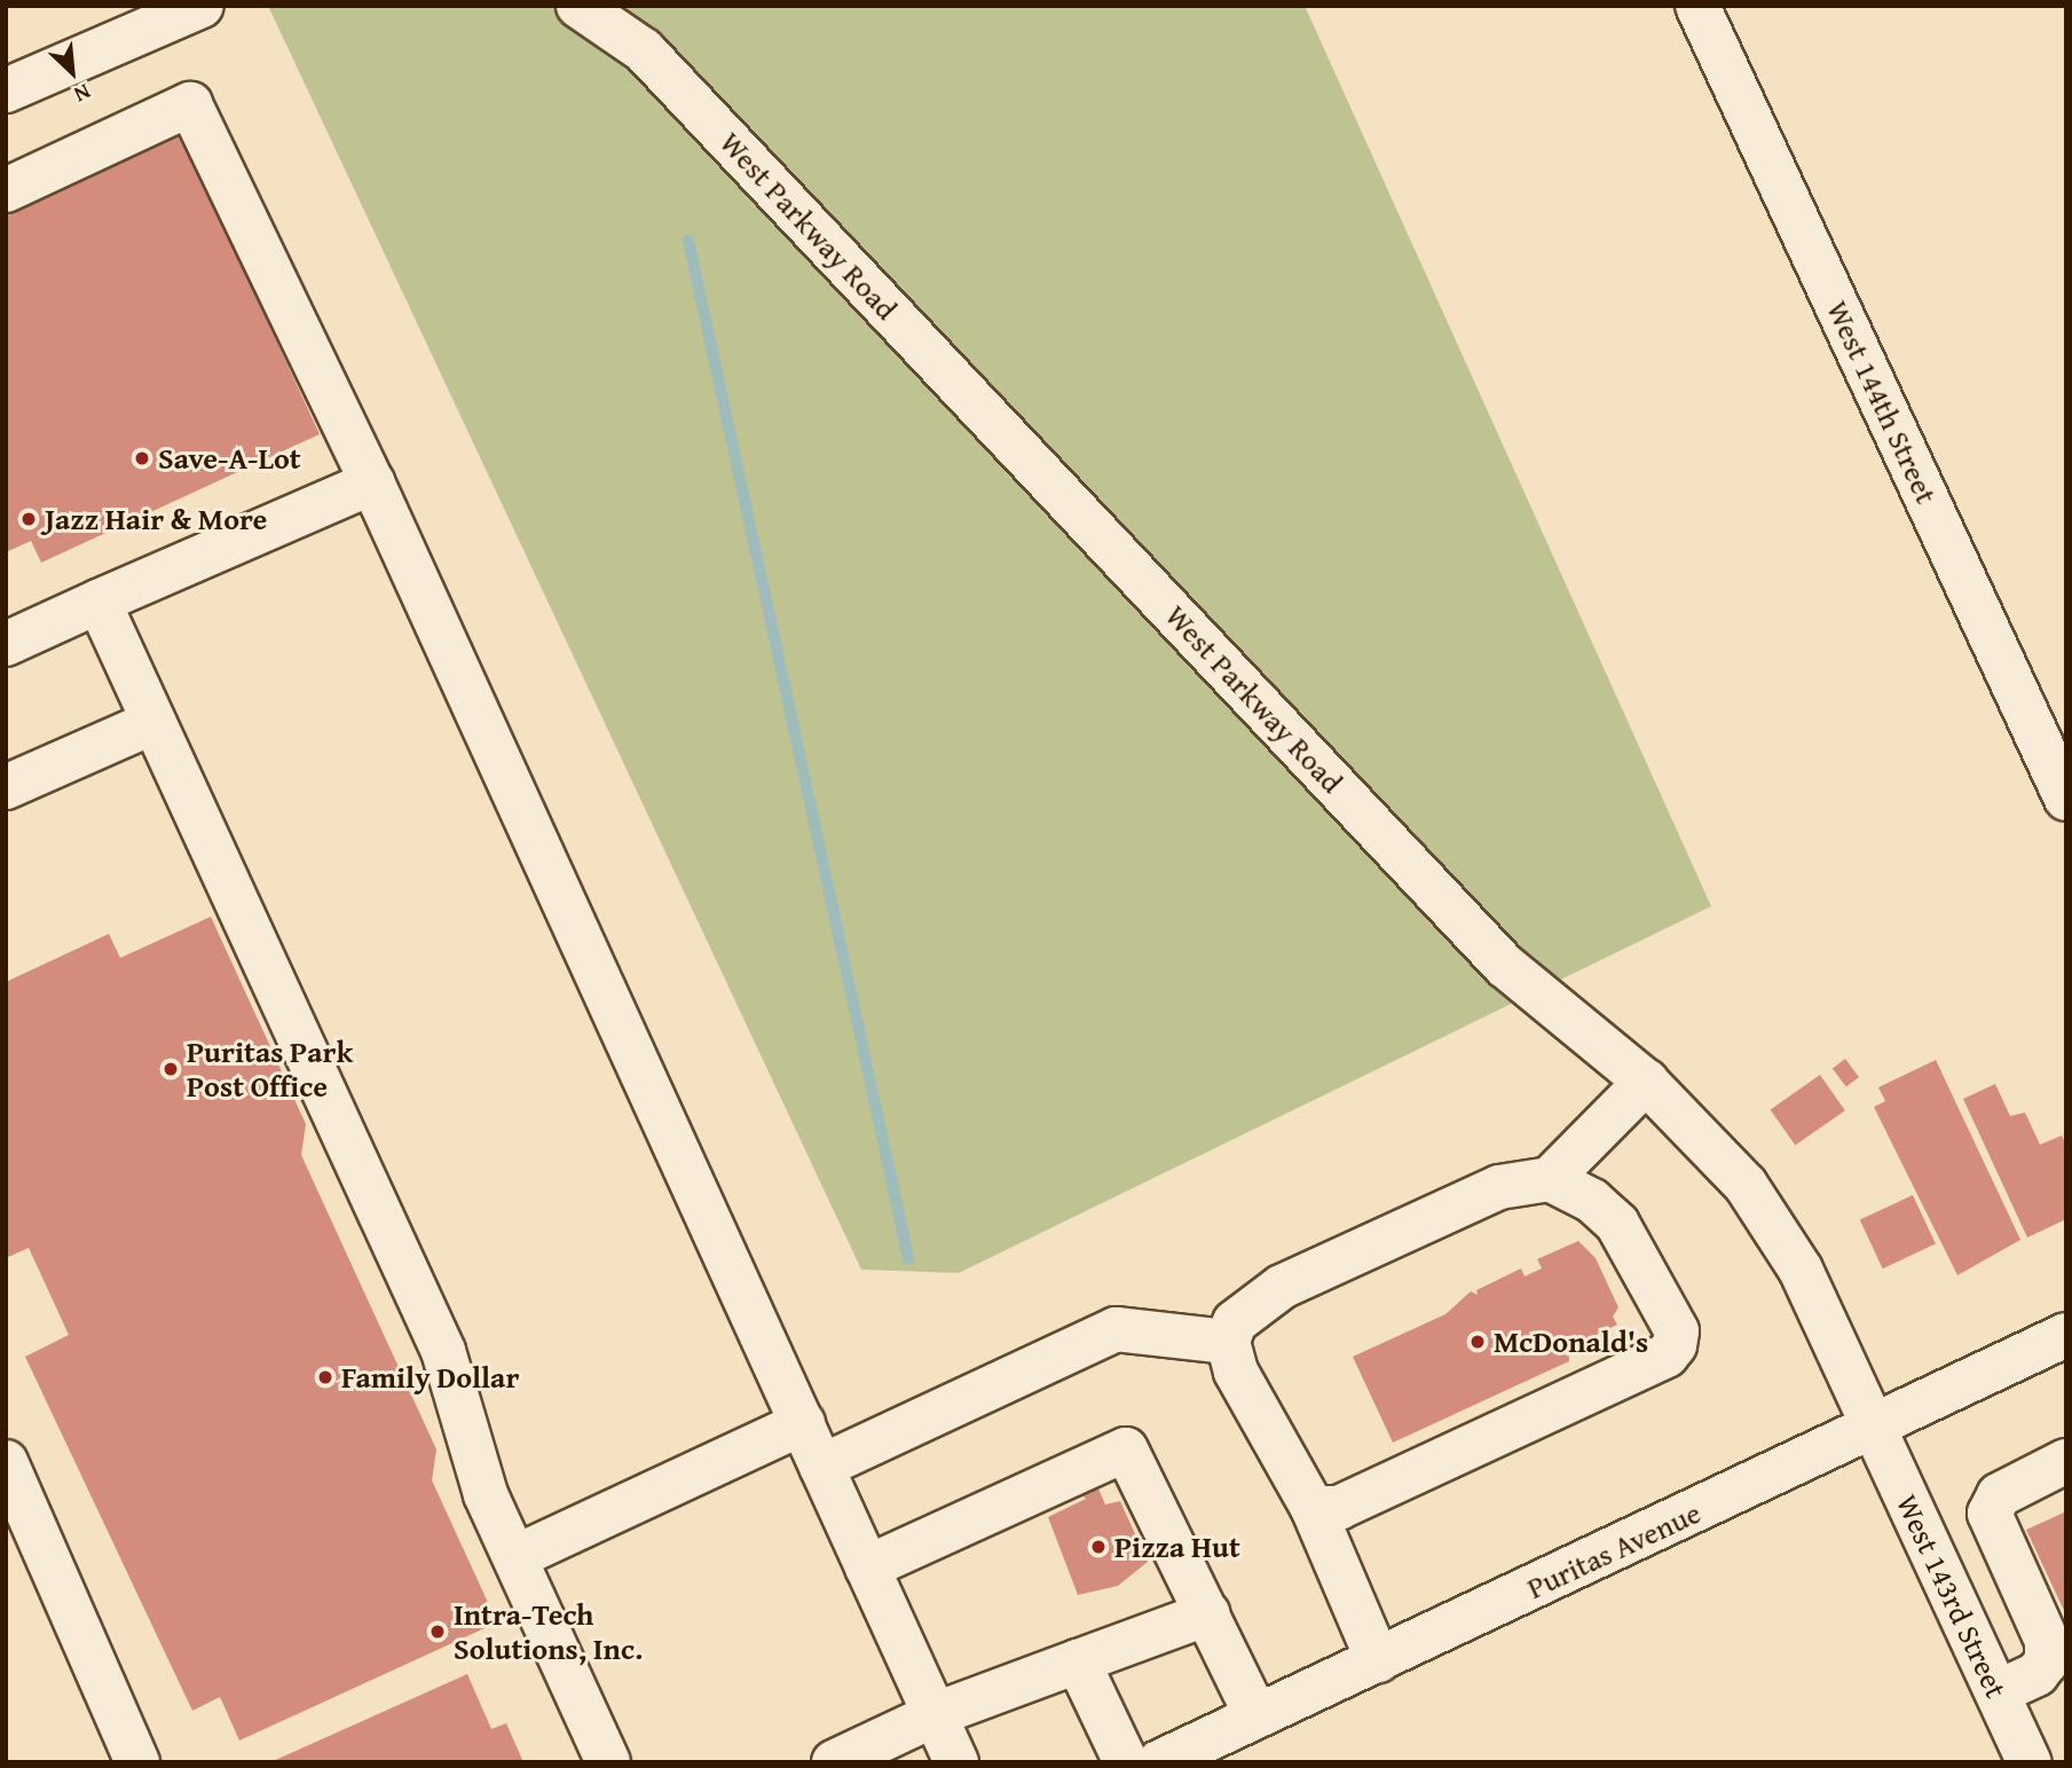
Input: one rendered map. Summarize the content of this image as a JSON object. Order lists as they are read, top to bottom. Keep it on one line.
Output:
{"streets":{"street":["West Parkway Road","West 144th Street","Puritas Avenue","West 143rd Street"]},"crossings":[["West Parkway Road","Puritas Avenue"],["West Parkway Road","West 143rd Street"],["Puritas Avenue","West 143rd Street"]],"places":["Save-A-Lot","Jazz Hair & More","Puritas Park Post Office","McDonald's","Family Dollar","Pizza Hut","Intra-Tech Solutions, Inc."],"north":"bottom right"}
